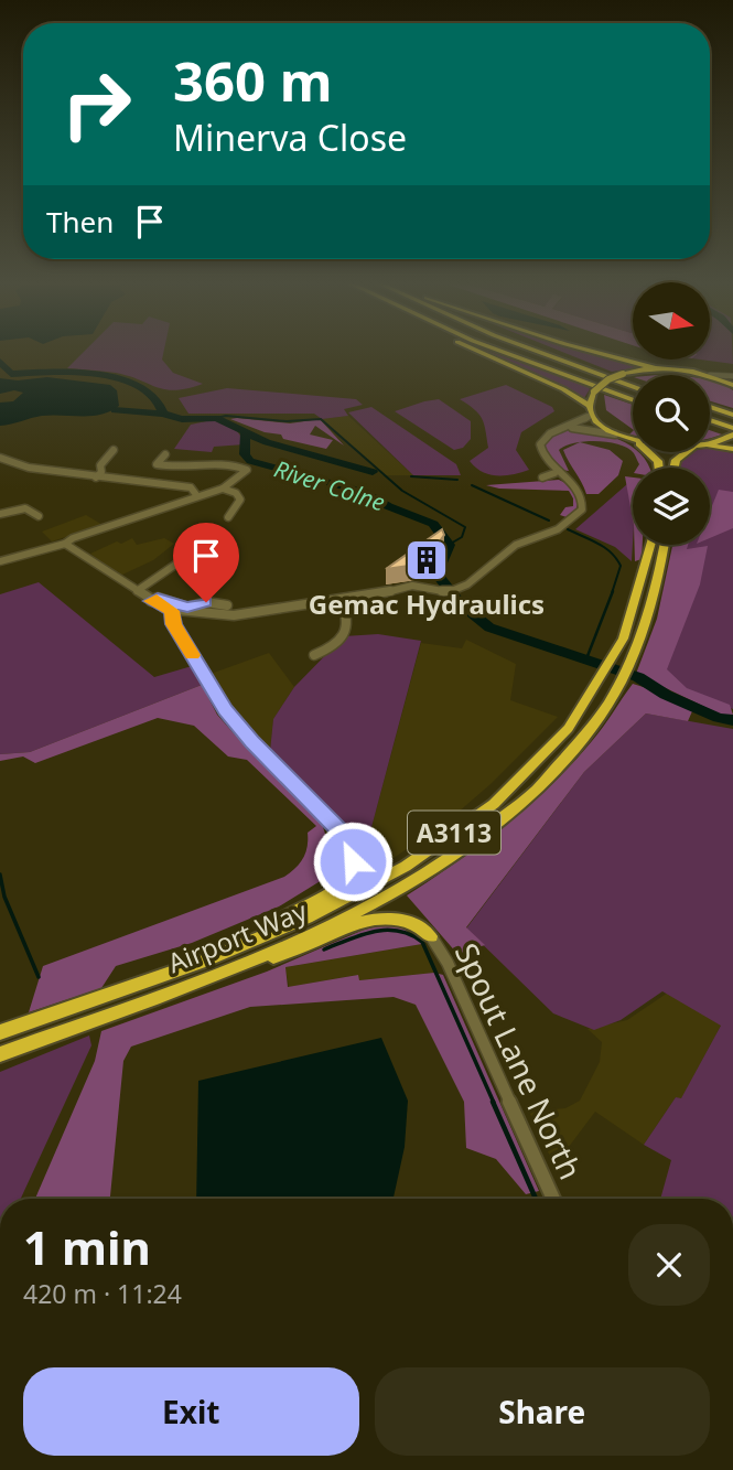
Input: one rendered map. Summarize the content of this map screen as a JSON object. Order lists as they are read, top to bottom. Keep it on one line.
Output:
{"streets":{"highway":["A3113","Airport Way"],"street":["Spout Lane North"]},"water":["River Colne"],"places":{"building":["Gemac Hydraulics"]},"north":"right","page":{"turn":["360 m","Minerva Close"],"then":"Then","heading":["1 min","420 m · 11:24"],"buttons":["Exit","Share"]}}
